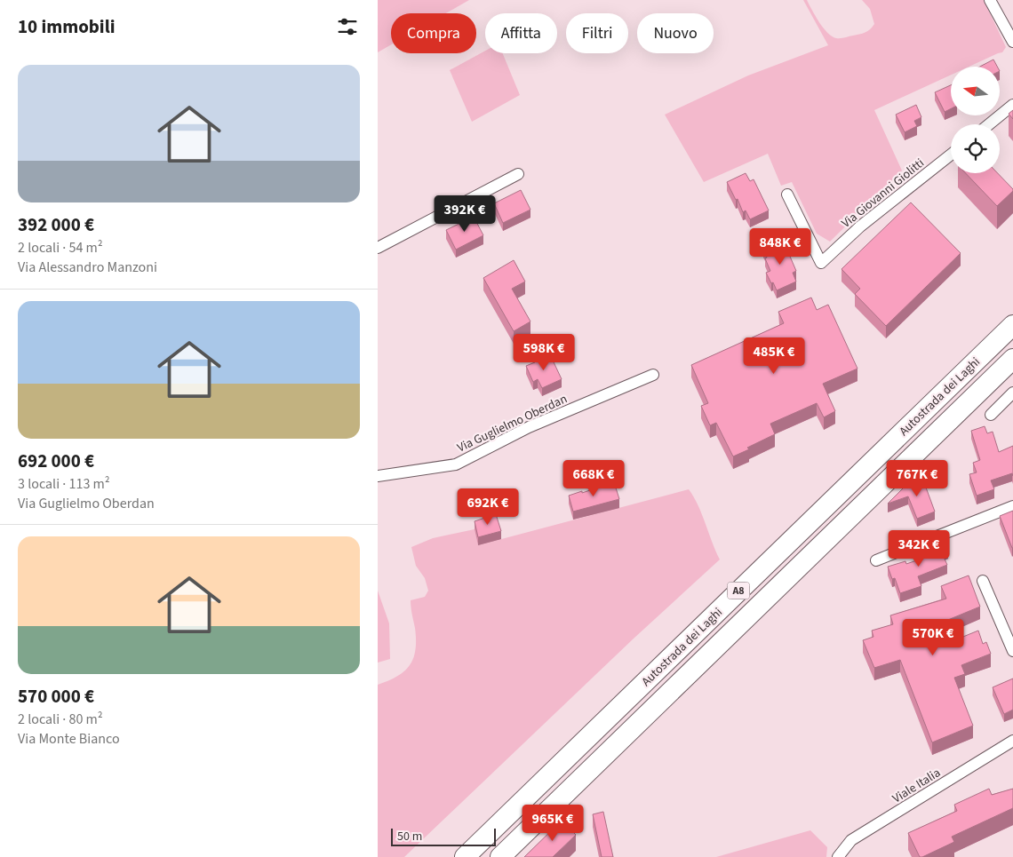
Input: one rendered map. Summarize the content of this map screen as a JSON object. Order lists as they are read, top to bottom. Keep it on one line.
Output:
{"streets":{"highway":["Autostrada dei Laghi","A8"],"street":["Via Giovanni Giolitti","Via Guglielmo Oberdan","Viale Italia"]},"scale_bar":"50 m","north":"left","page":{"heading":"10 immobili","chip":["Compra","Affitta","Filtri","Nuovo"],"list":[{"name":"392 000 €","note":"2 locali · 54 m² · Via Alessandro Manzoni"},{"name":"692 000 €","note":"3 locali · 113 m² · Via Guglielmo Oberdan"},{"name":"570 000 €","note":"2 locali · 80 m² · Via Monte Bianco"}],"price":["392K €","848K €","598K €","485K €","668K €","767K €","692K €","342K €","570K €","965K €"],"scale":"50 m"}}
